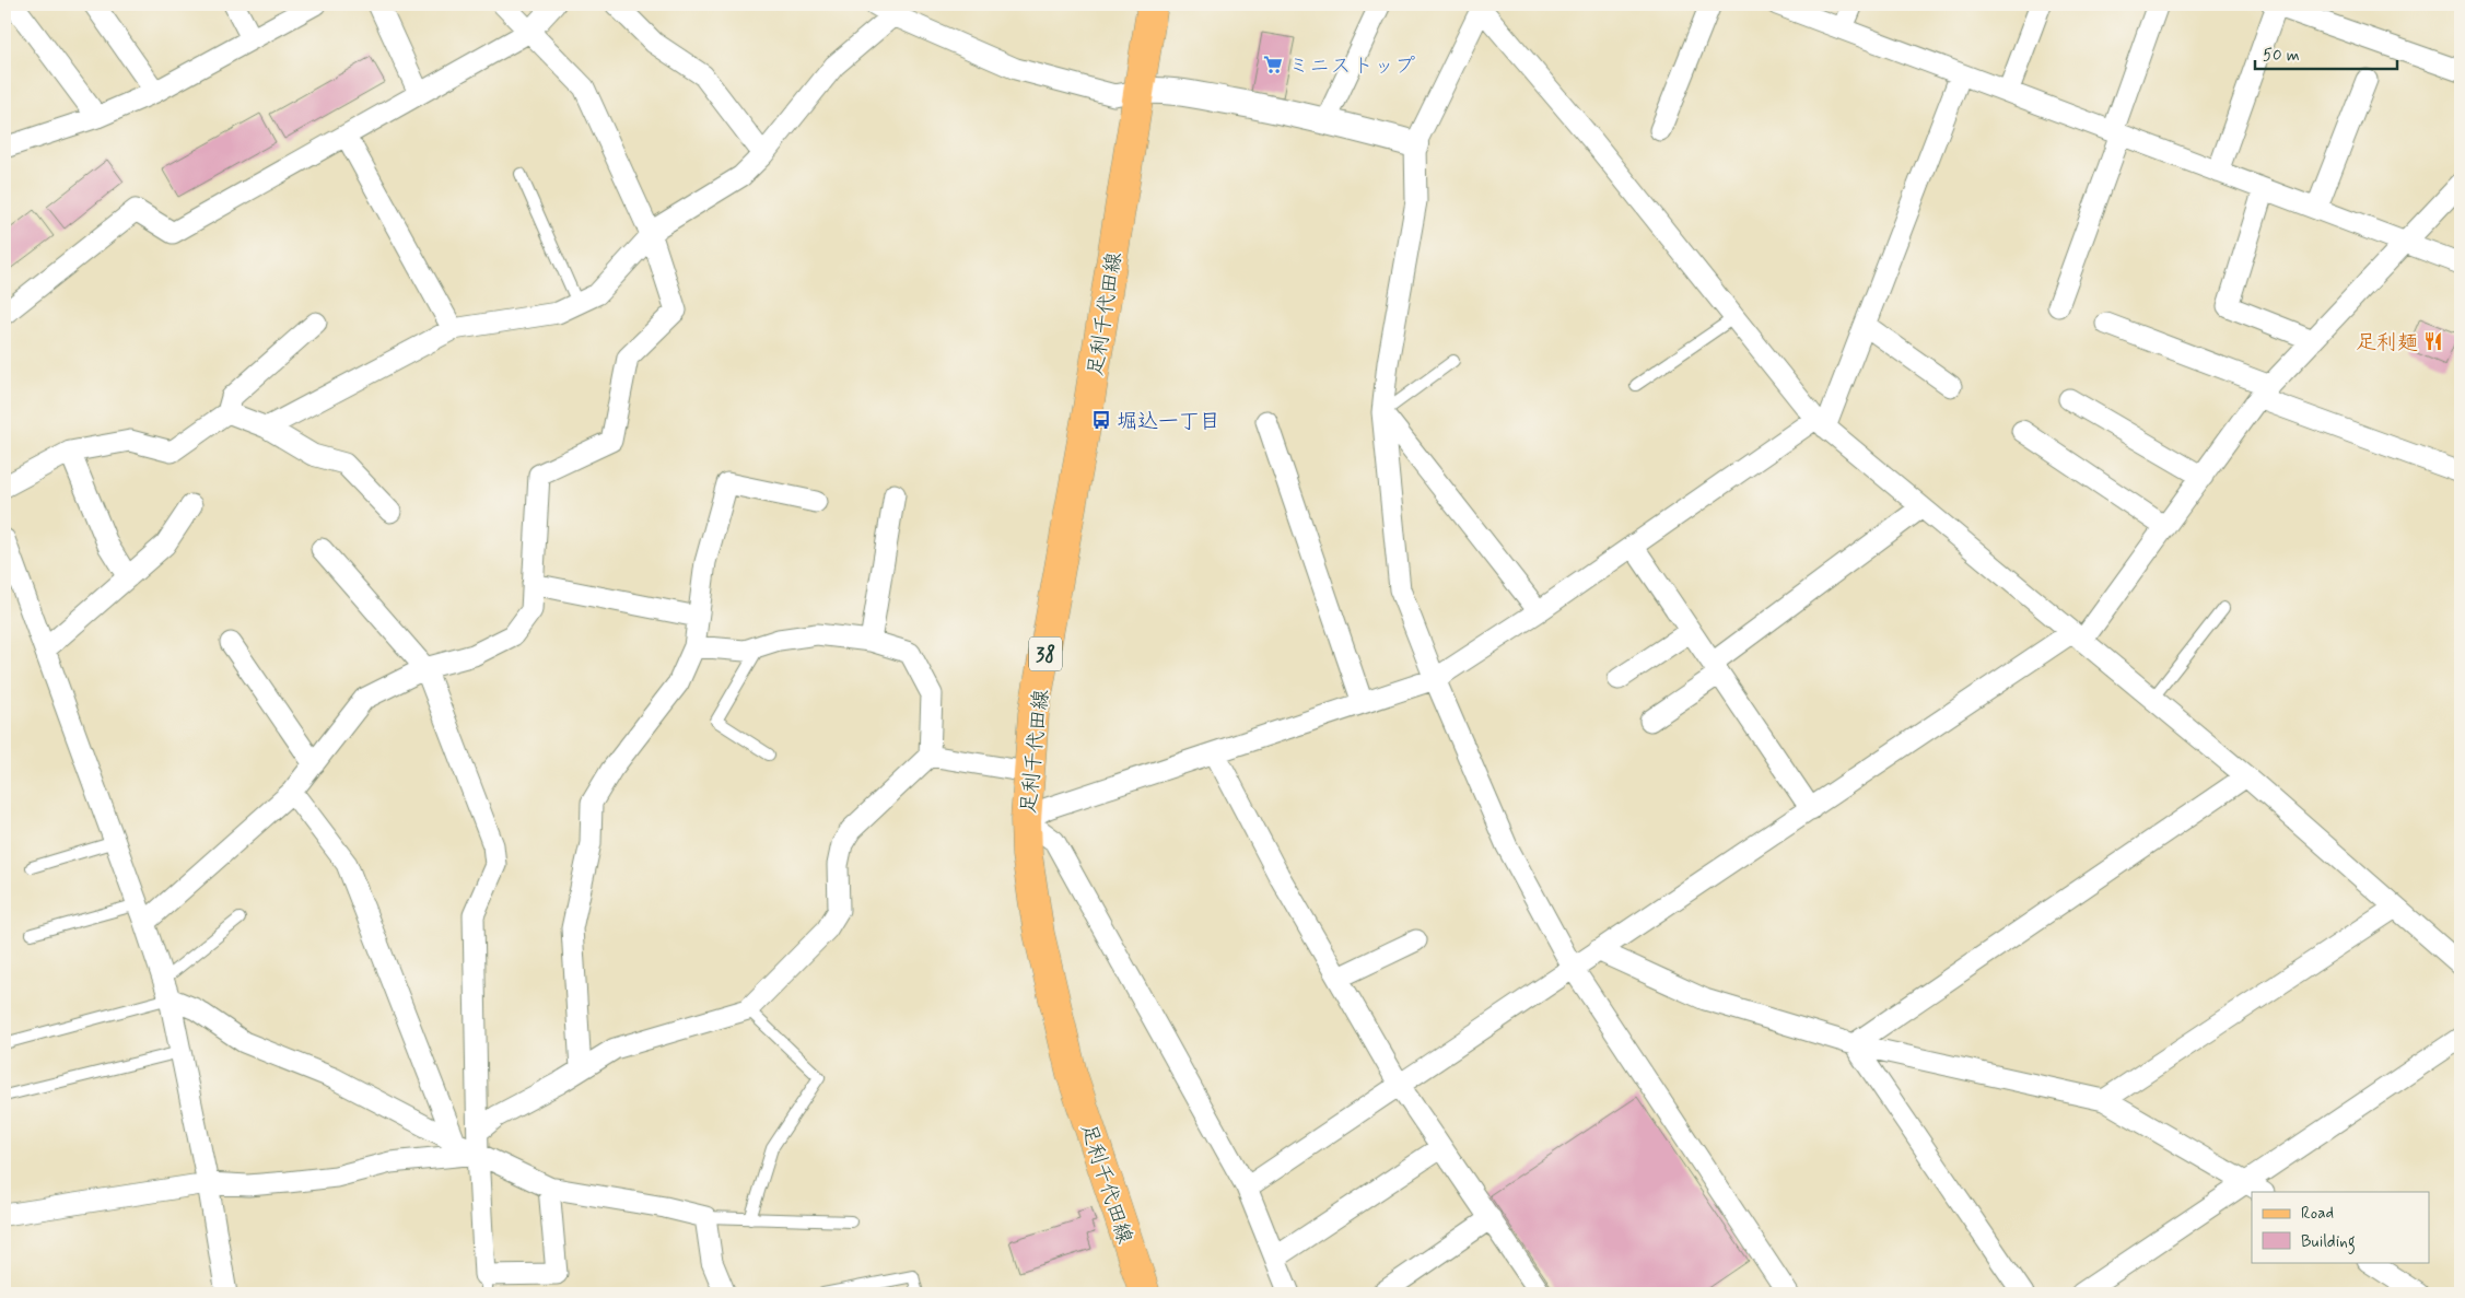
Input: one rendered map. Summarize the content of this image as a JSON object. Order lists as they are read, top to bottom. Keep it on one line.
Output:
{"streets":{"main road":["足利千代田線","38"]},"places":{"supermarket":["ミニストップ"],"restaurant":["足利麺"],"bus stop":["堀込一丁目"]},"legend":["Road","Building"],"scale_bar":"50 m"}
